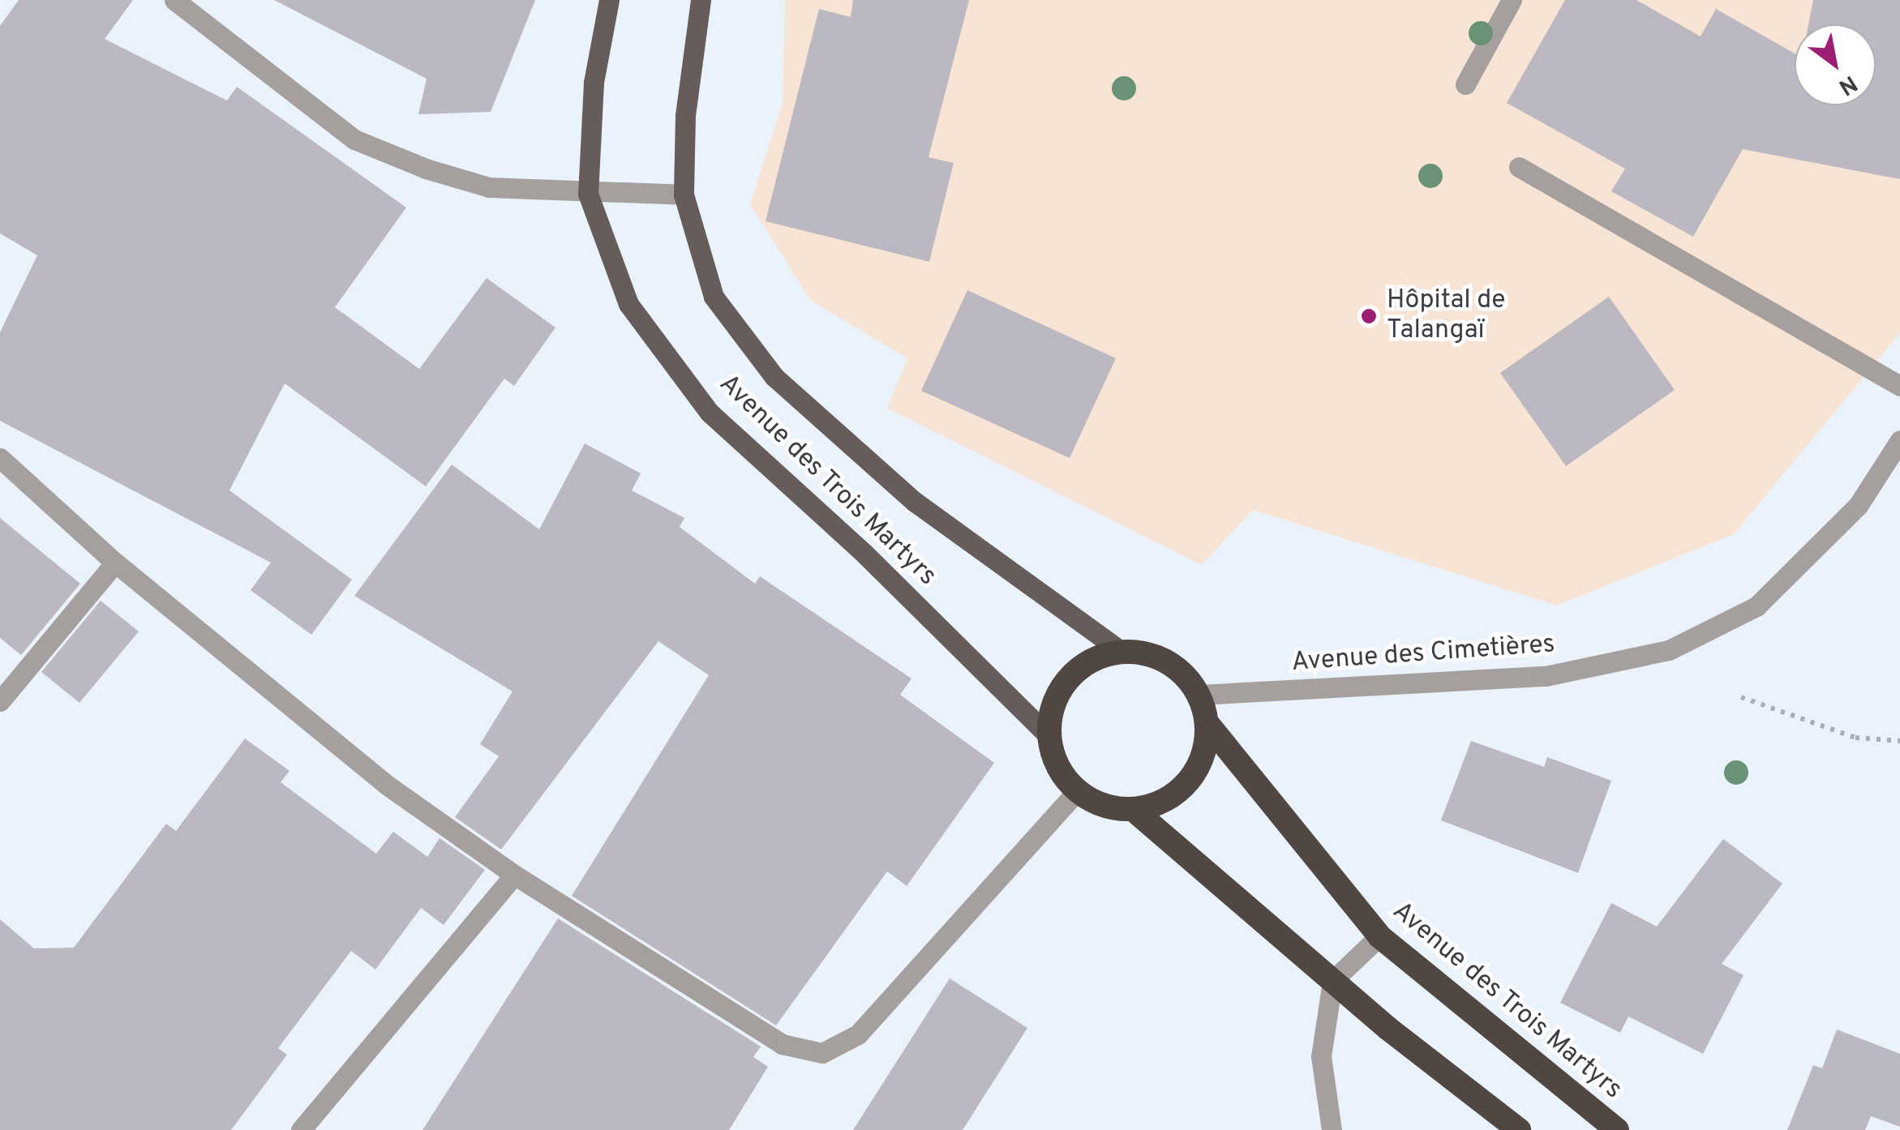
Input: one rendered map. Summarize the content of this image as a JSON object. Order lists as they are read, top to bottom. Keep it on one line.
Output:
{"streets":{"highway":["Avenue des Trois Martyrs"],"street":["Avenue des Cimetières"]},"crossings":[["Avenue des Trois Martyrs","Avenue des Cimetières"]],"places":["Hôpital de Talangaï"],"north":"bottom right"}
